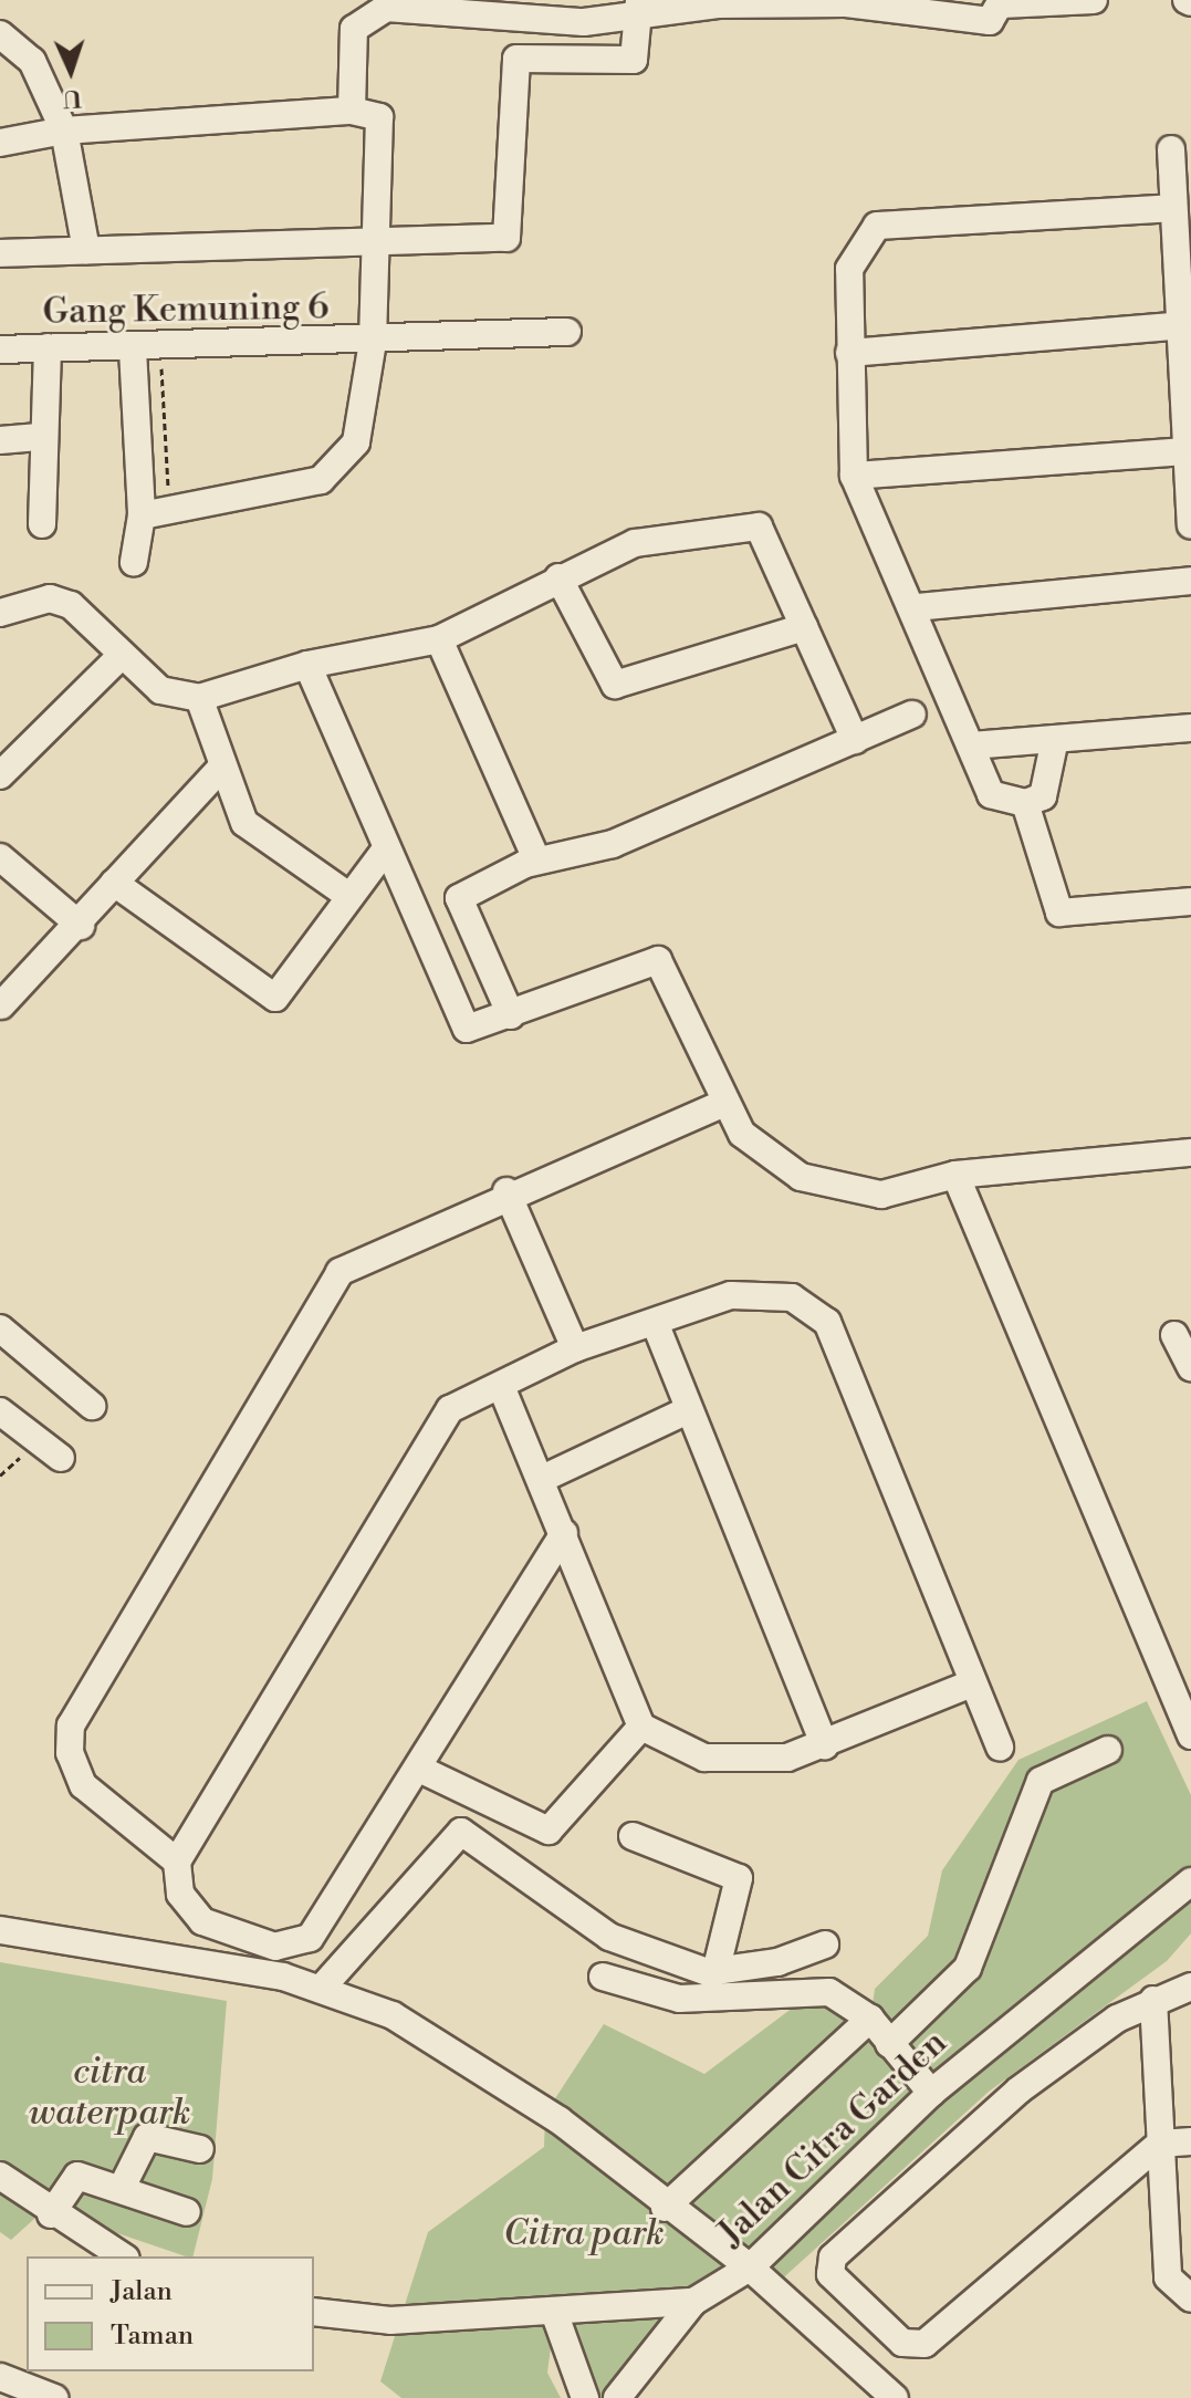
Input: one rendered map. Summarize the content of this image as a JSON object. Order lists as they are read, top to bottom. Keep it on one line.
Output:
{"streets":{"street":["Gang Kemuning 6","Jalan Citra Garden"]},"parks":["citra waterpark","Citra park"],"legend":["Jalan","Taman"],"north":"bottom"}
